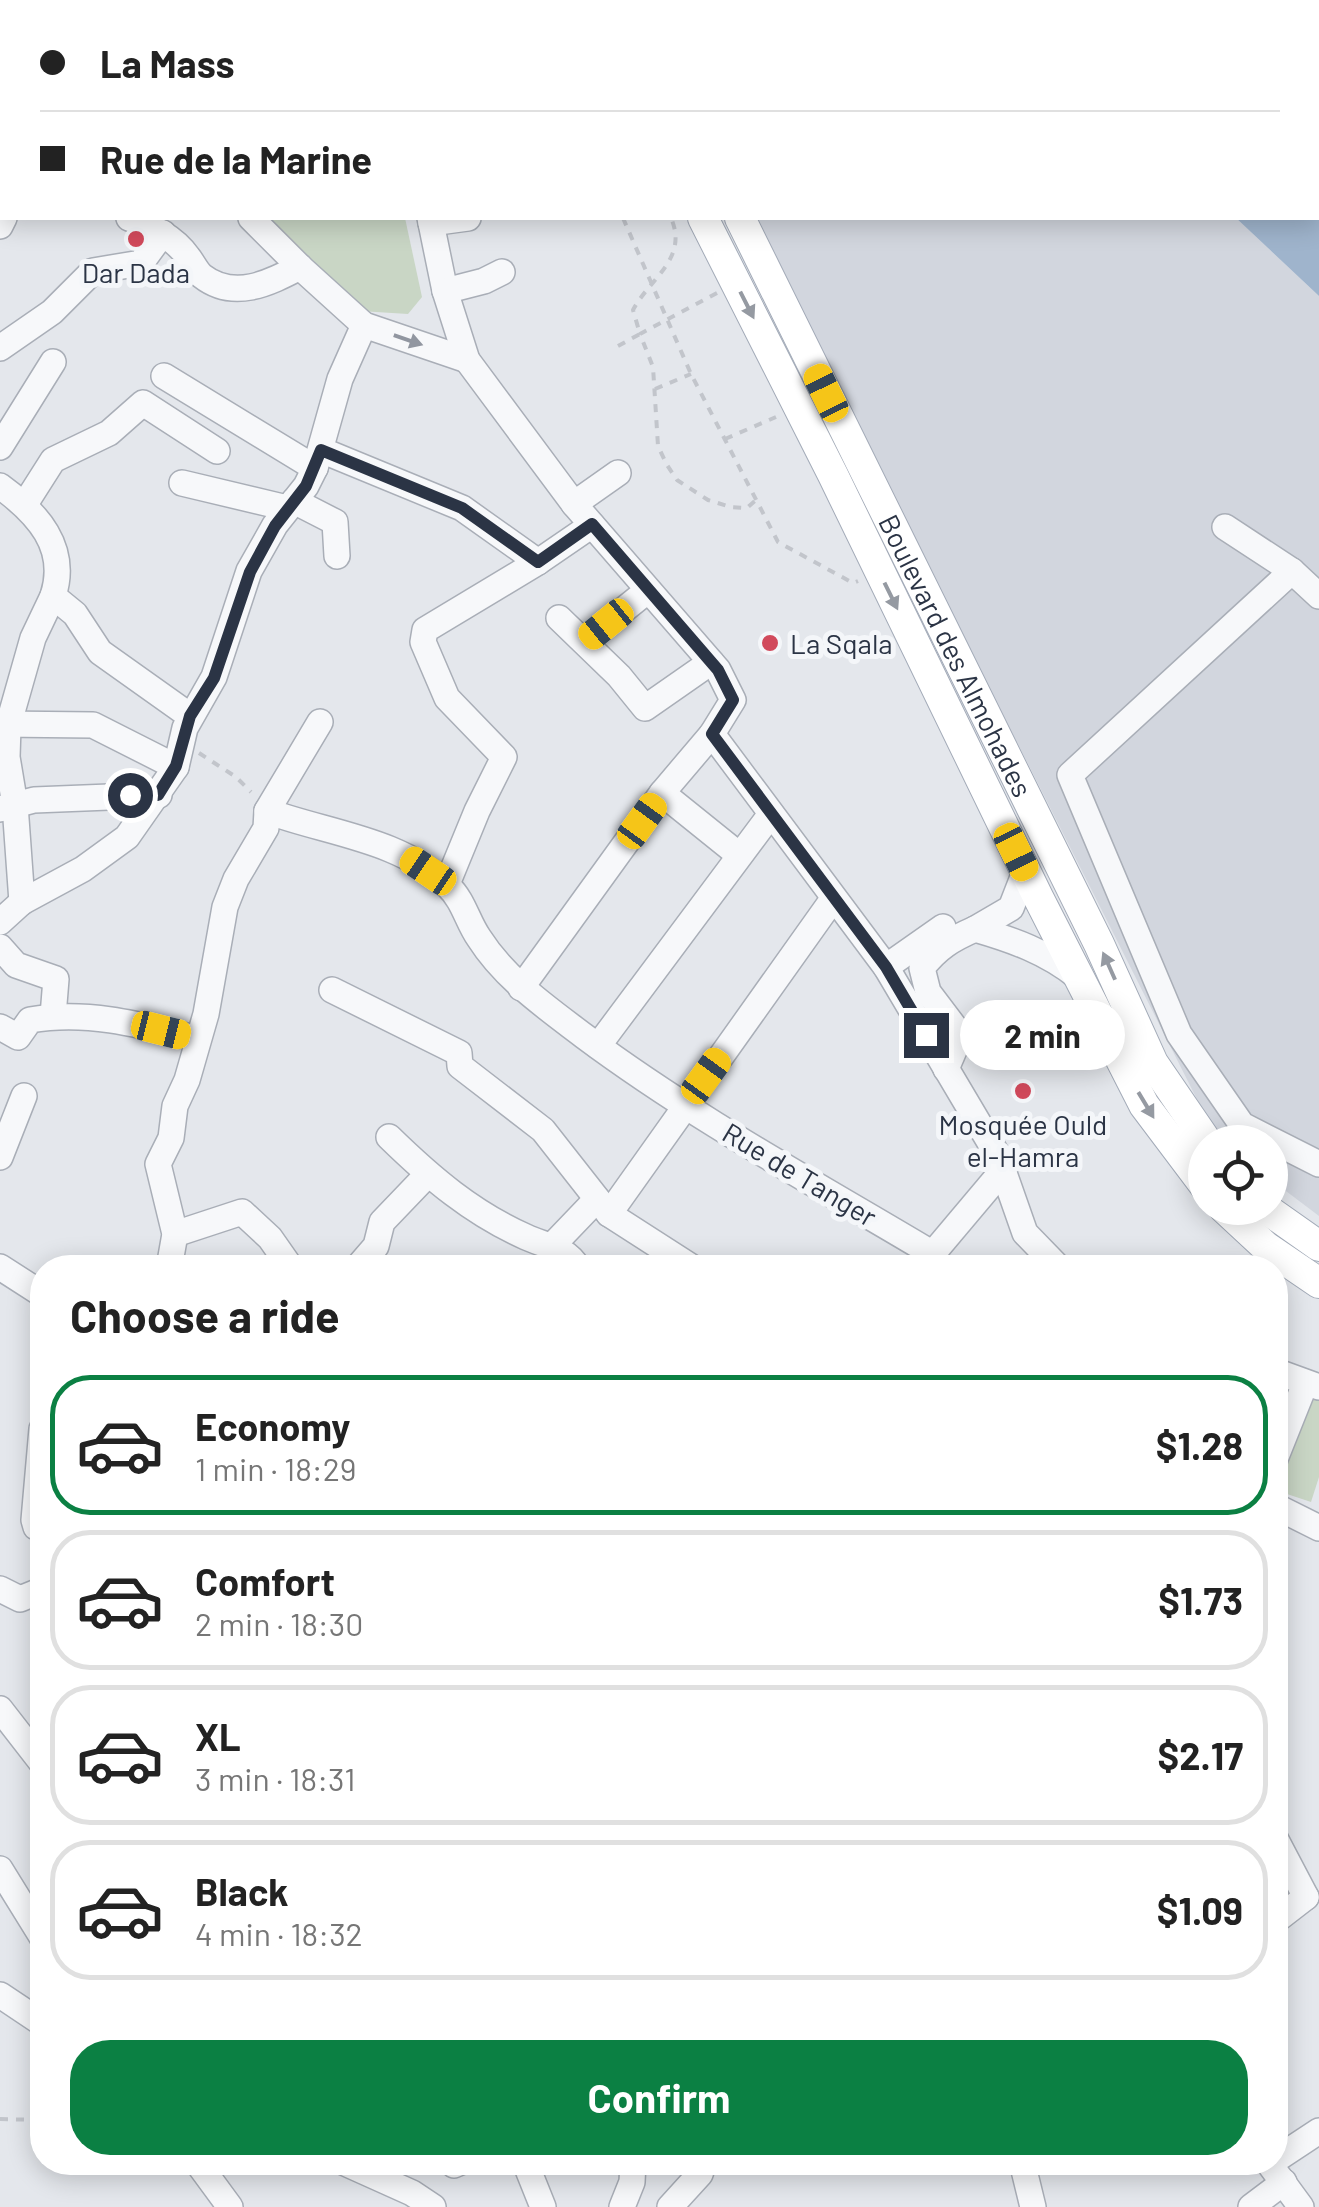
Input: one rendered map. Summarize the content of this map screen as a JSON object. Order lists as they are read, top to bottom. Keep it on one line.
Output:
{"streets":{"main road":["Boulevard des Almohades"],"street":["Rue de Tanger"]},"places":["Dar Dada","La Sqala","Mosquée Ould el-Hamra"],"page":{"banner":["La Mass","Rue de la Marine"],"bubble":"2 min","heading":"Choose a ride","list":[{"name":"Economy","note":"1 min · 18:29","value":"$1.28"},{"name":"Comfort","note":"2 min · 18:30","value":"$1.73"},{"name":"XL","note":"3 min · 18:31","value":"$2.17"},{"name":"Black","note":"4 min · 18:32","value":"$1.09"}],"buttons":"Confirm"}}
